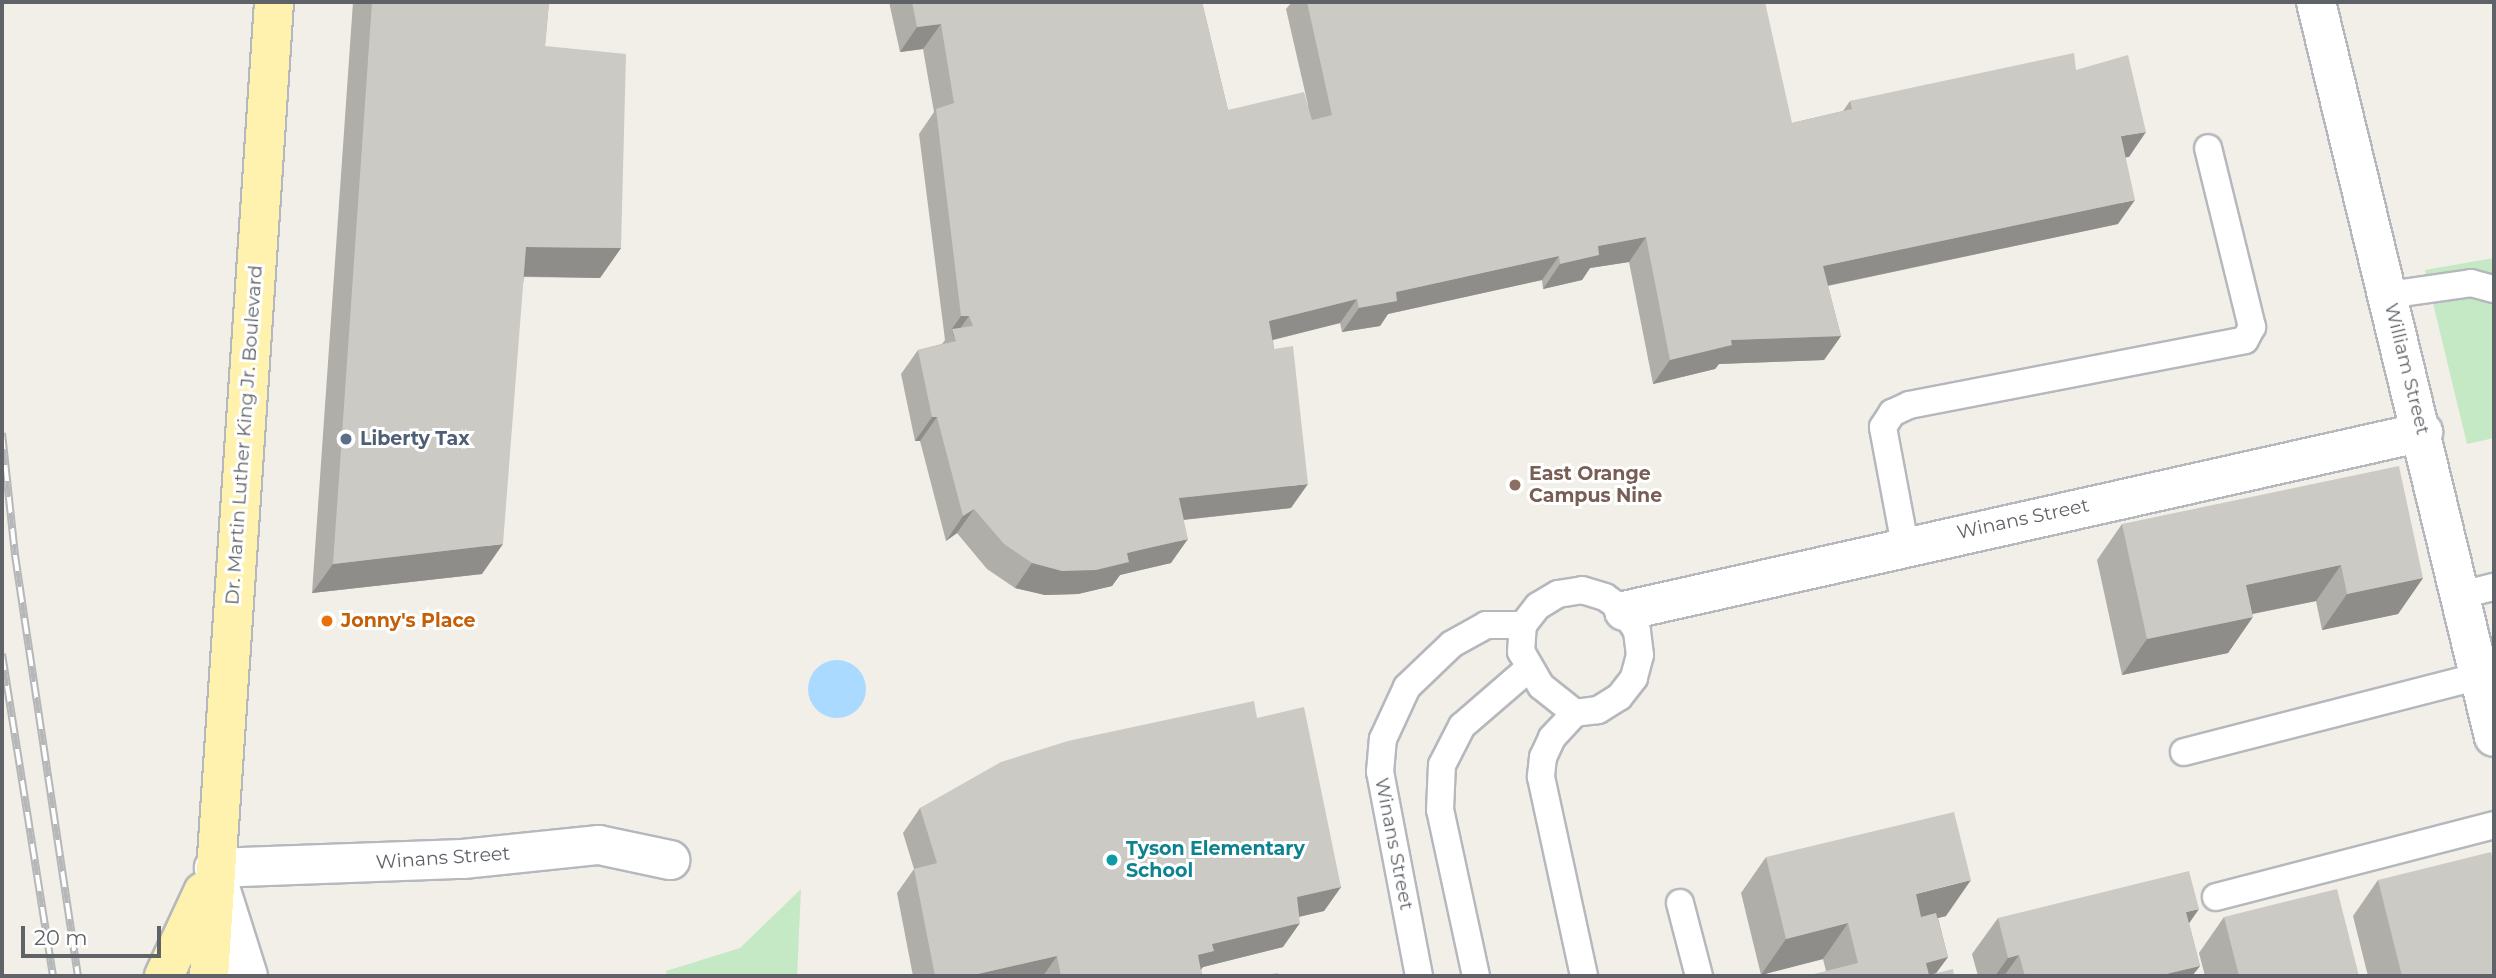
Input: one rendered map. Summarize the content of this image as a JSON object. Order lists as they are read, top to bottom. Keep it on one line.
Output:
{"streets":{"main road":["Dr. Martin Luther King Jr. Boulevard"],"street":["William Street","Winans Street"]},"crossings":[["William Street","Winans Street"],["Dr. Martin Luther King Jr. Boulevard","Winans Street"]],"places":["Liberty Tax","East Orange Campus Nine","Jonny's Place","Tyson Elementary School"],"scale_bar":"20 m"}
